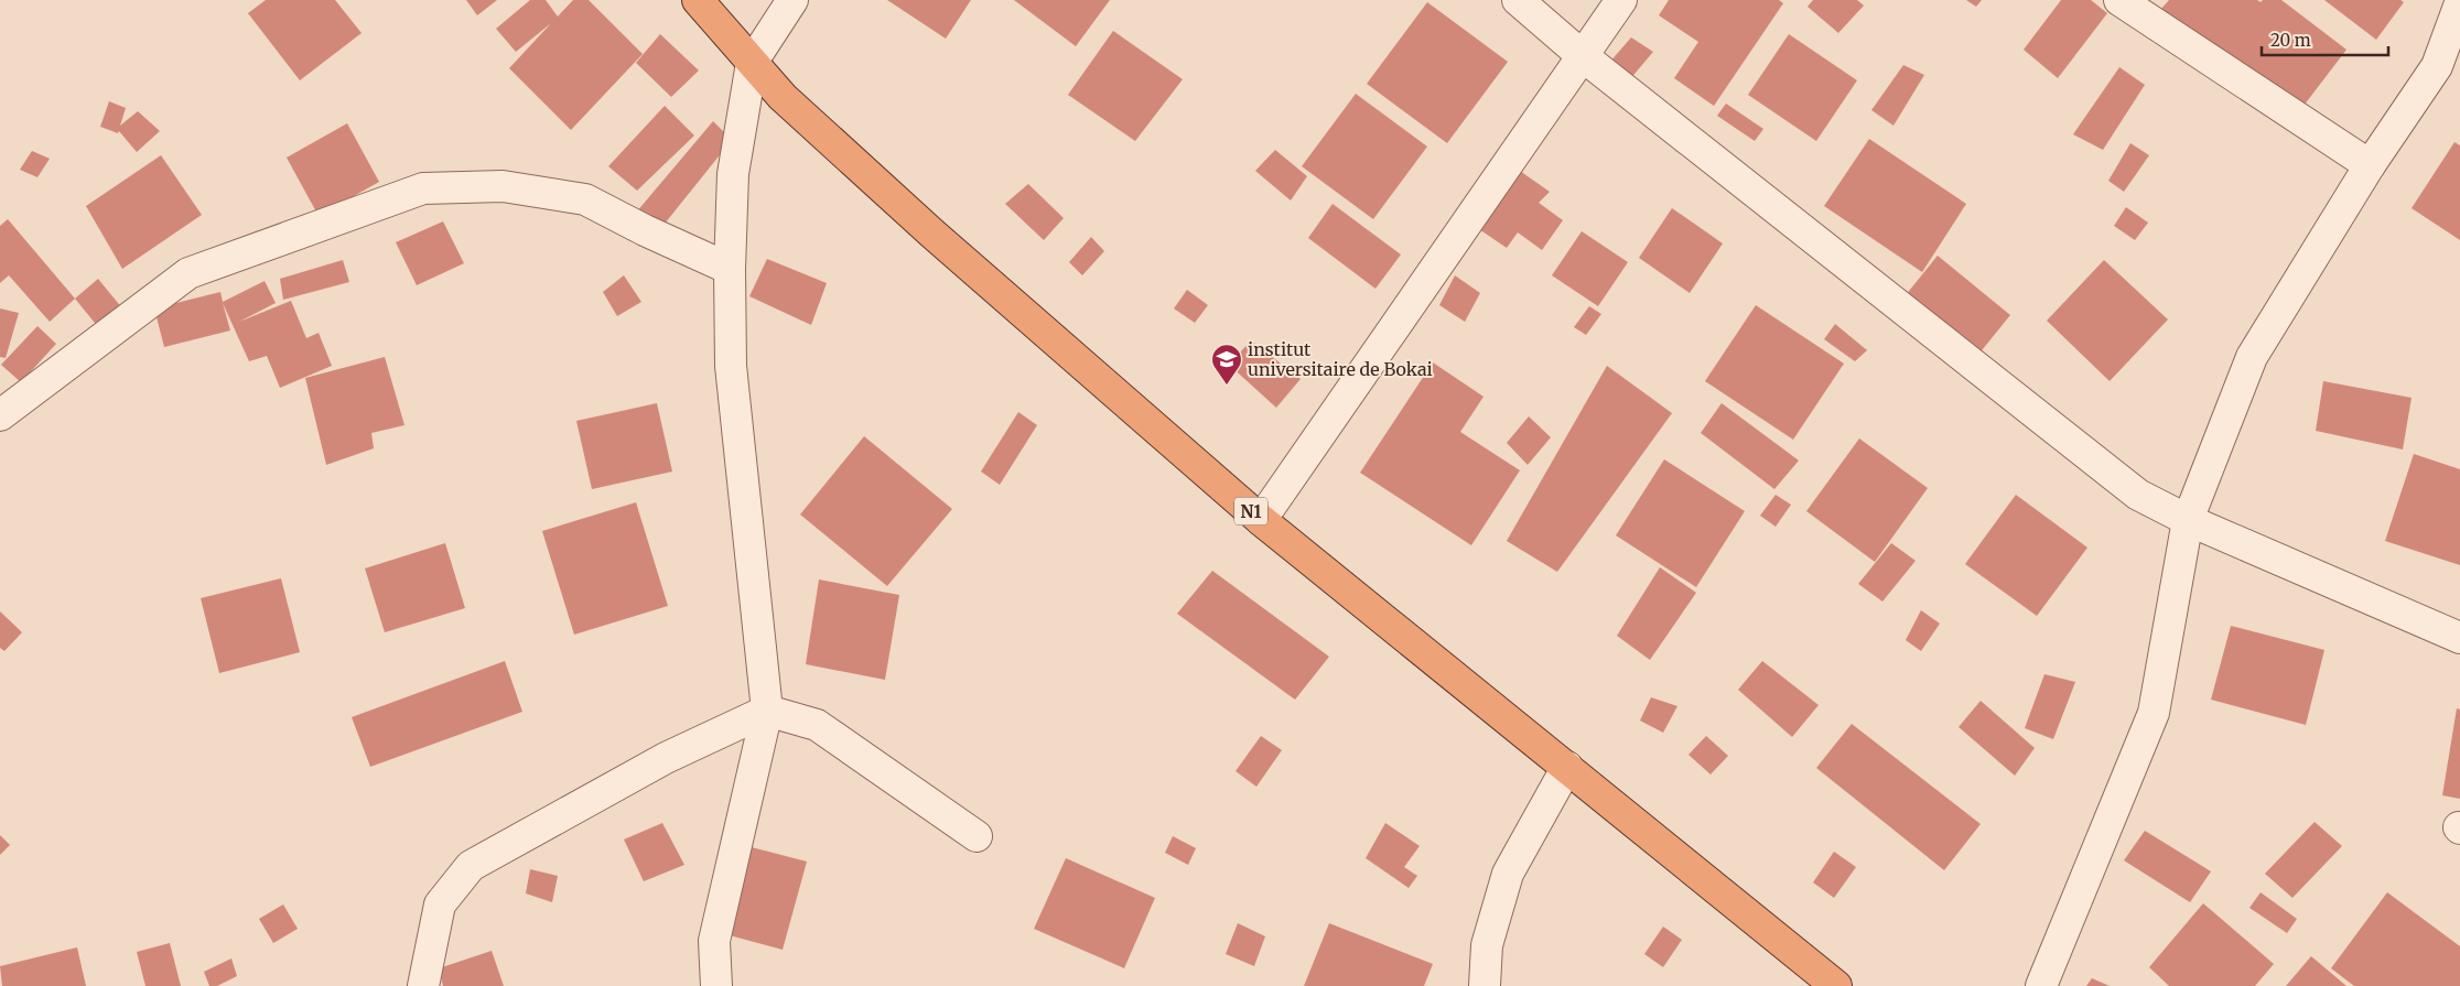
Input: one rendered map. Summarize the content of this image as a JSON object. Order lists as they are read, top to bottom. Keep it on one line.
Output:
{"streets":{"highway":["N1"]},"places":{"school or university":["institut universitaire de Bokai"]},"scale_bar":"20 m"}
